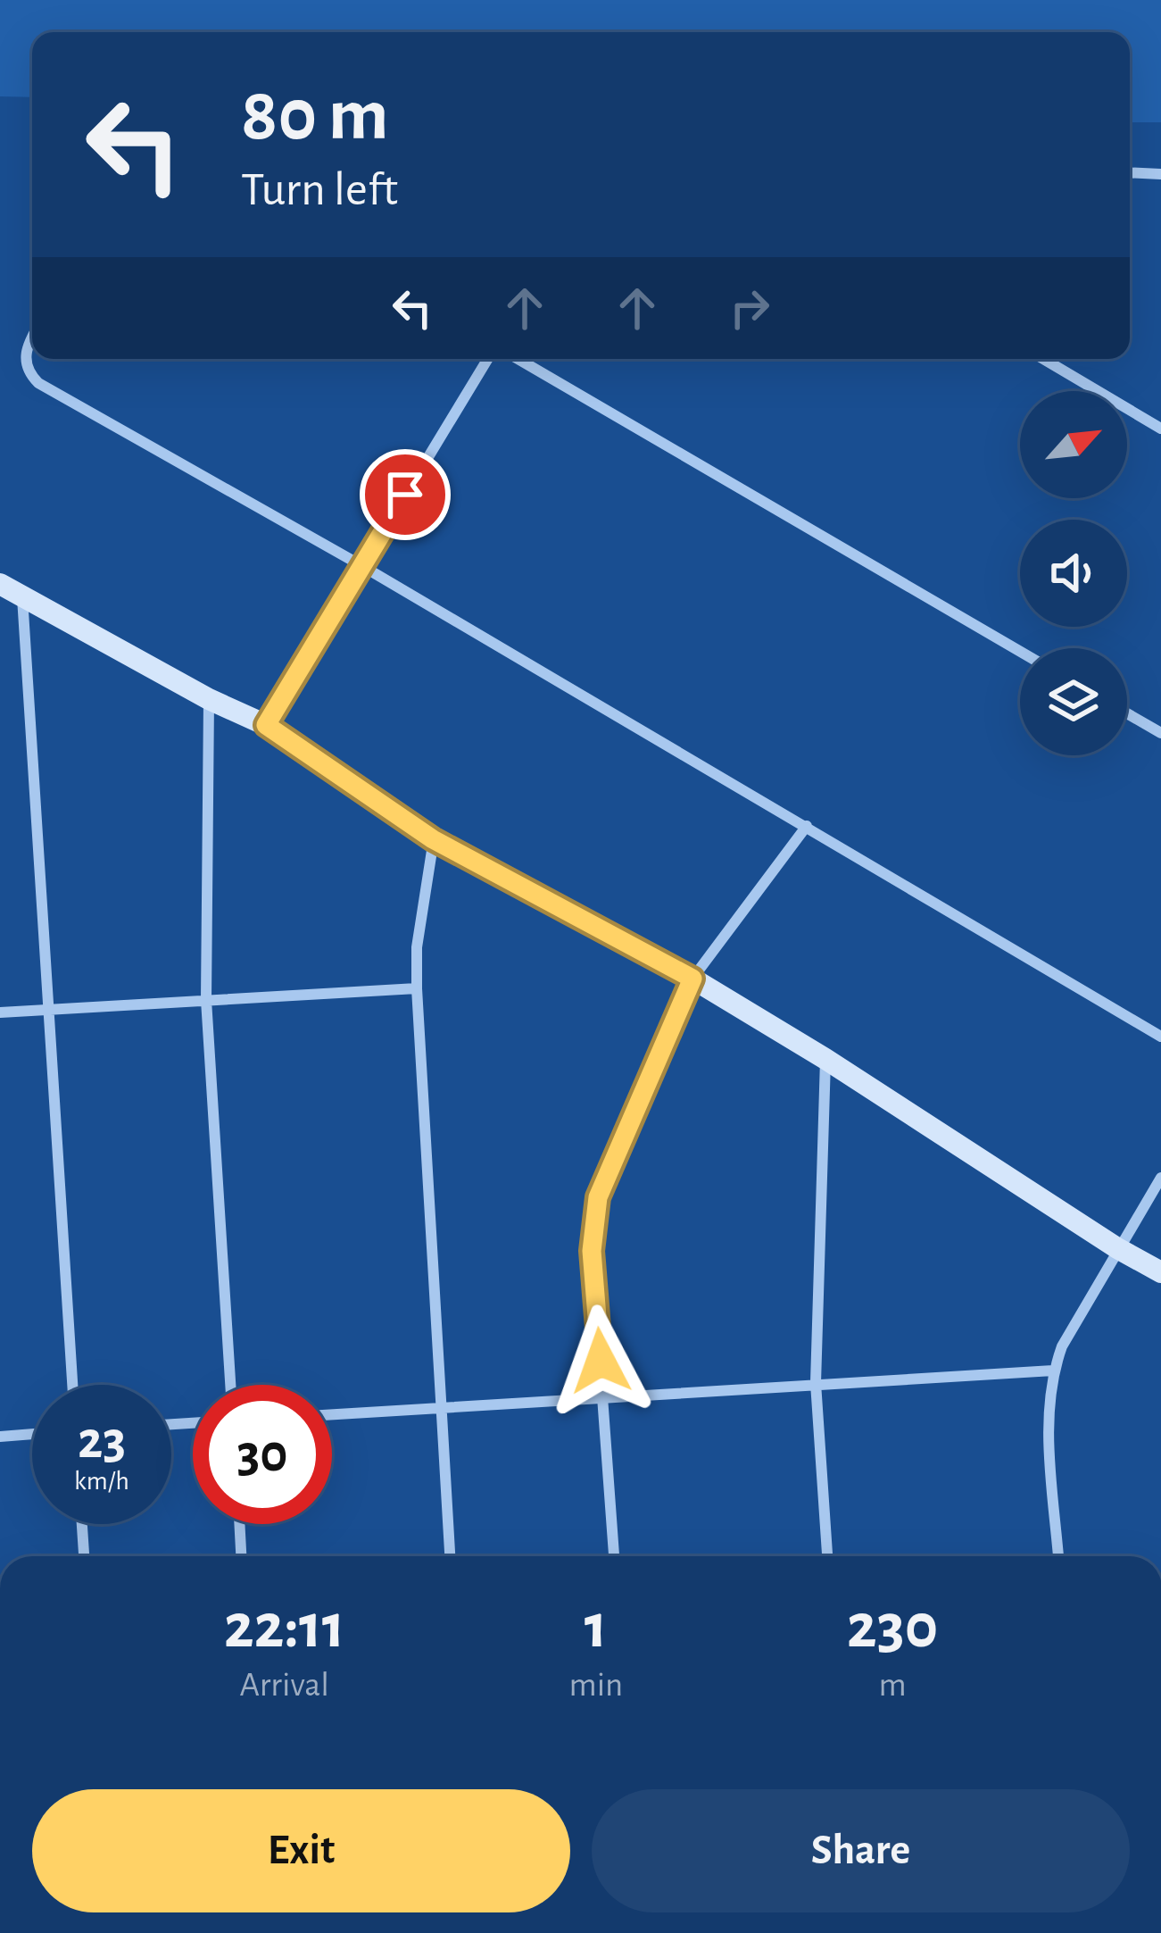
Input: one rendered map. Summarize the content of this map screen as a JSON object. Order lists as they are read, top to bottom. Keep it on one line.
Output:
{"north":"top right","page":{"turn":["80 m","Turn left"],"speed":"23 km/h","limit":"30","eta":["22:11","Arrival","1","min","230","m"],"buttons":["Exit","Share"]}}
